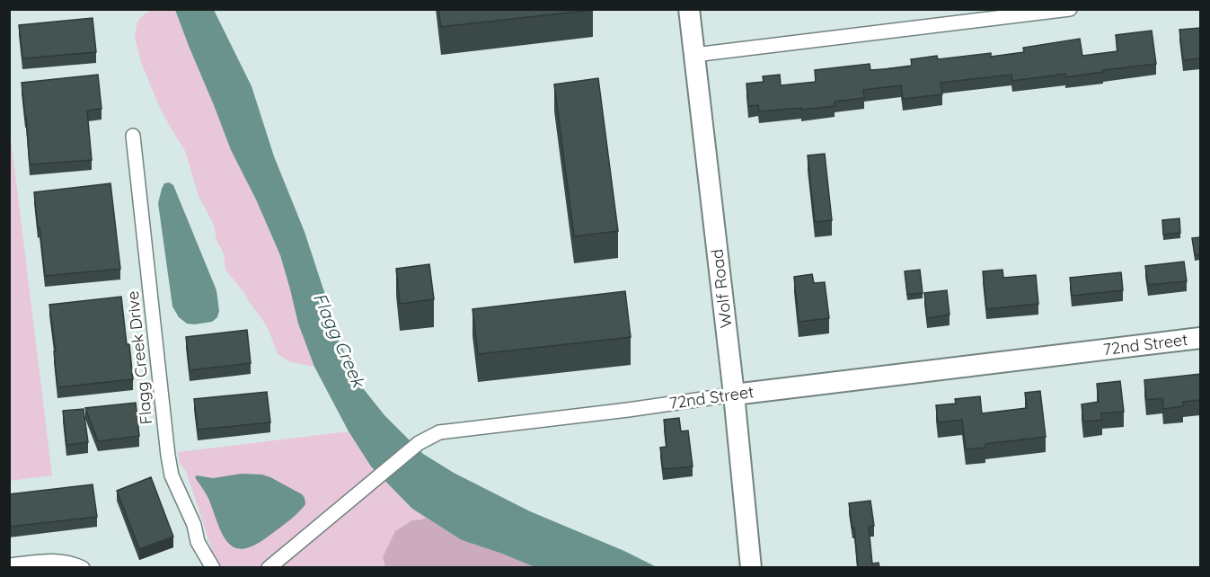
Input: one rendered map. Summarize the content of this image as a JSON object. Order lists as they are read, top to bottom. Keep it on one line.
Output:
{"streets":{"street":["Wolf Road","72nd Street","Flagg Creek Drive"]},"crossings":[["Wolf Road","72nd Street"]],"water":["Flagg Creek"]}
